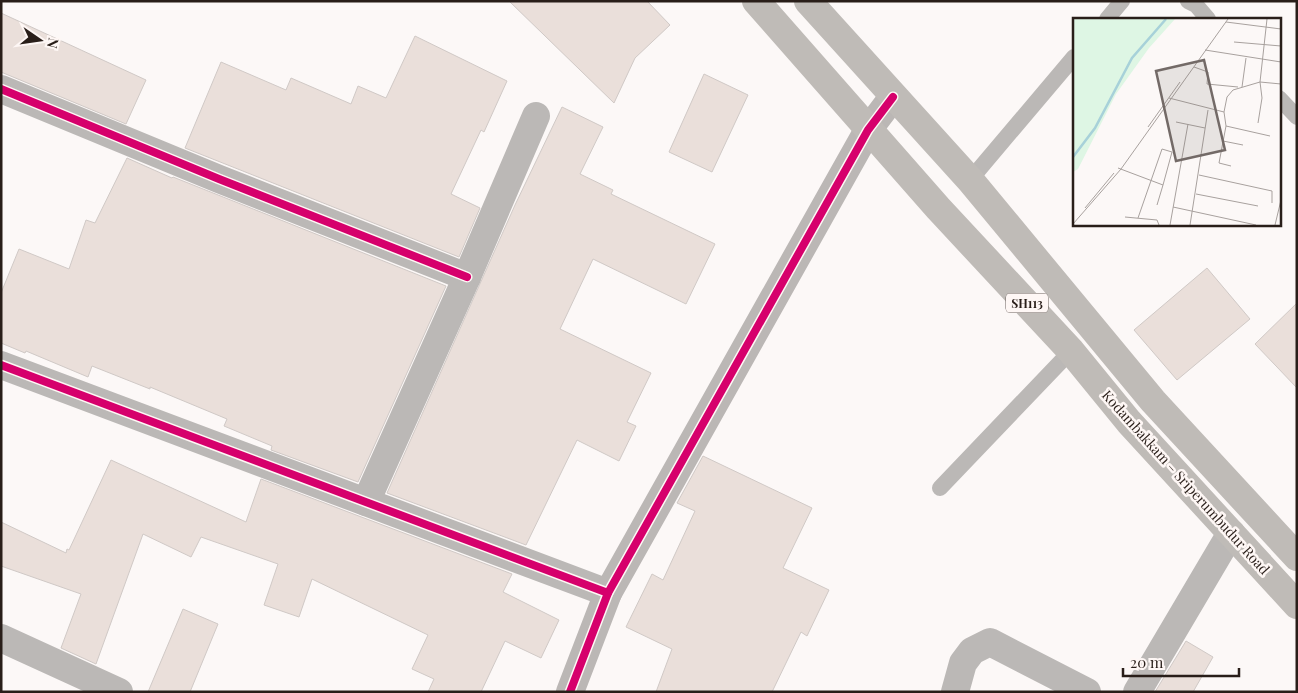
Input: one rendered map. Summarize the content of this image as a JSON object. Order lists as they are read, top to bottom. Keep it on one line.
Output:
{"streets":{"main road":["SH113","Kodambakkam – Sriperumbudur Road"]},"scale_bar":"20 m","north":"right"}
